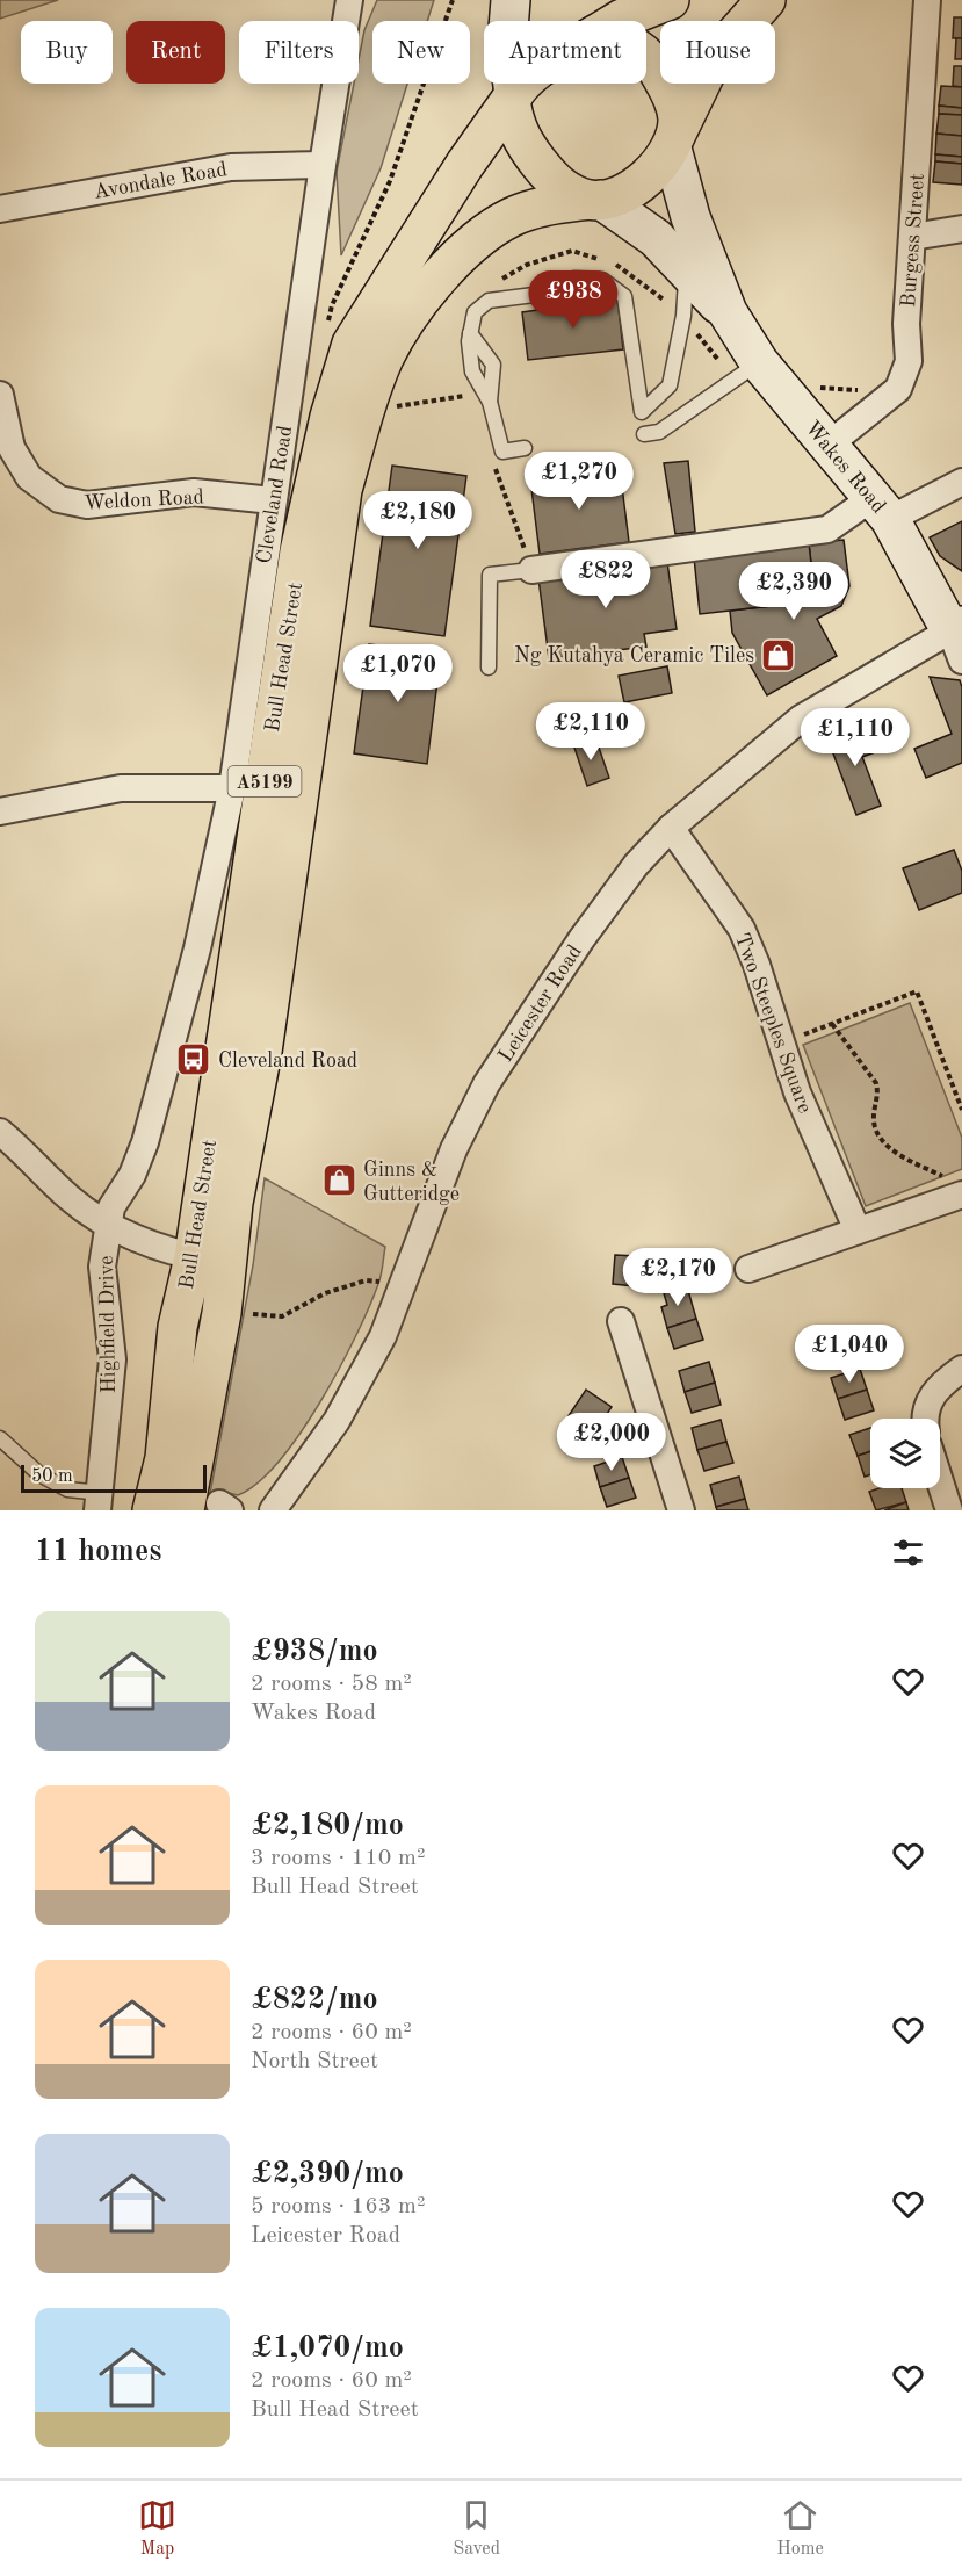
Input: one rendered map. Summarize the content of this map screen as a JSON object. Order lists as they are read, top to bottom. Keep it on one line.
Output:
{"streets":{"main road":["Wakes Road","Bull Head Street","A5199"],"street":["Avondale Road","Burgess Street","Cleveland Road","Weldon Road","Leicester Road","Two Steeples Square","Highfield Drive"]},"crossings":[["Avondale Road","Cleveland Road"],["Burgess Street","Wakes Road"],["Wakes Road","Bull Head Street"],["Wakes Road","Leicester Road"],["Cleveland Road","Weldon Road"],["Cleveland Road","Highfield Drive"],["Bull Head Street","Highfield Drive"],["Leicester Road","Two Steeples Square"]],"places":{"shop":["Ng Kutahya Ceramic Tiles","Ginns & Gutteridge"],"bus stop":["Cleveland Road"]},"scale_bar":"50 m","page":{"chip":["Buy","Rent","Filters","New","Apartment","House"],"price":["£938","£1,270","£2,180","£822","£2,390","£1,070","£2,110","£1,110","£2,170","£1,040","£2,000"],"scale":"50 m","heading":"11 homes","list":[{"name":"£938/mo","note":"2 rooms · 58 m² · Wakes Road"},{"name":"£2,180/mo","note":"3 rooms · 110 m² · Bull Head Street"},{"name":"£822/mo","note":"2 rooms · 60 m² · North Street"},{"name":"£2,390/mo","note":"5 rooms · 163 m² · Leicester Road"},{"name":"£1,070/mo","note":"2 rooms · 60 m² · Bull Head Street"}],"tabs":["Map","Saved","Home"]}}
